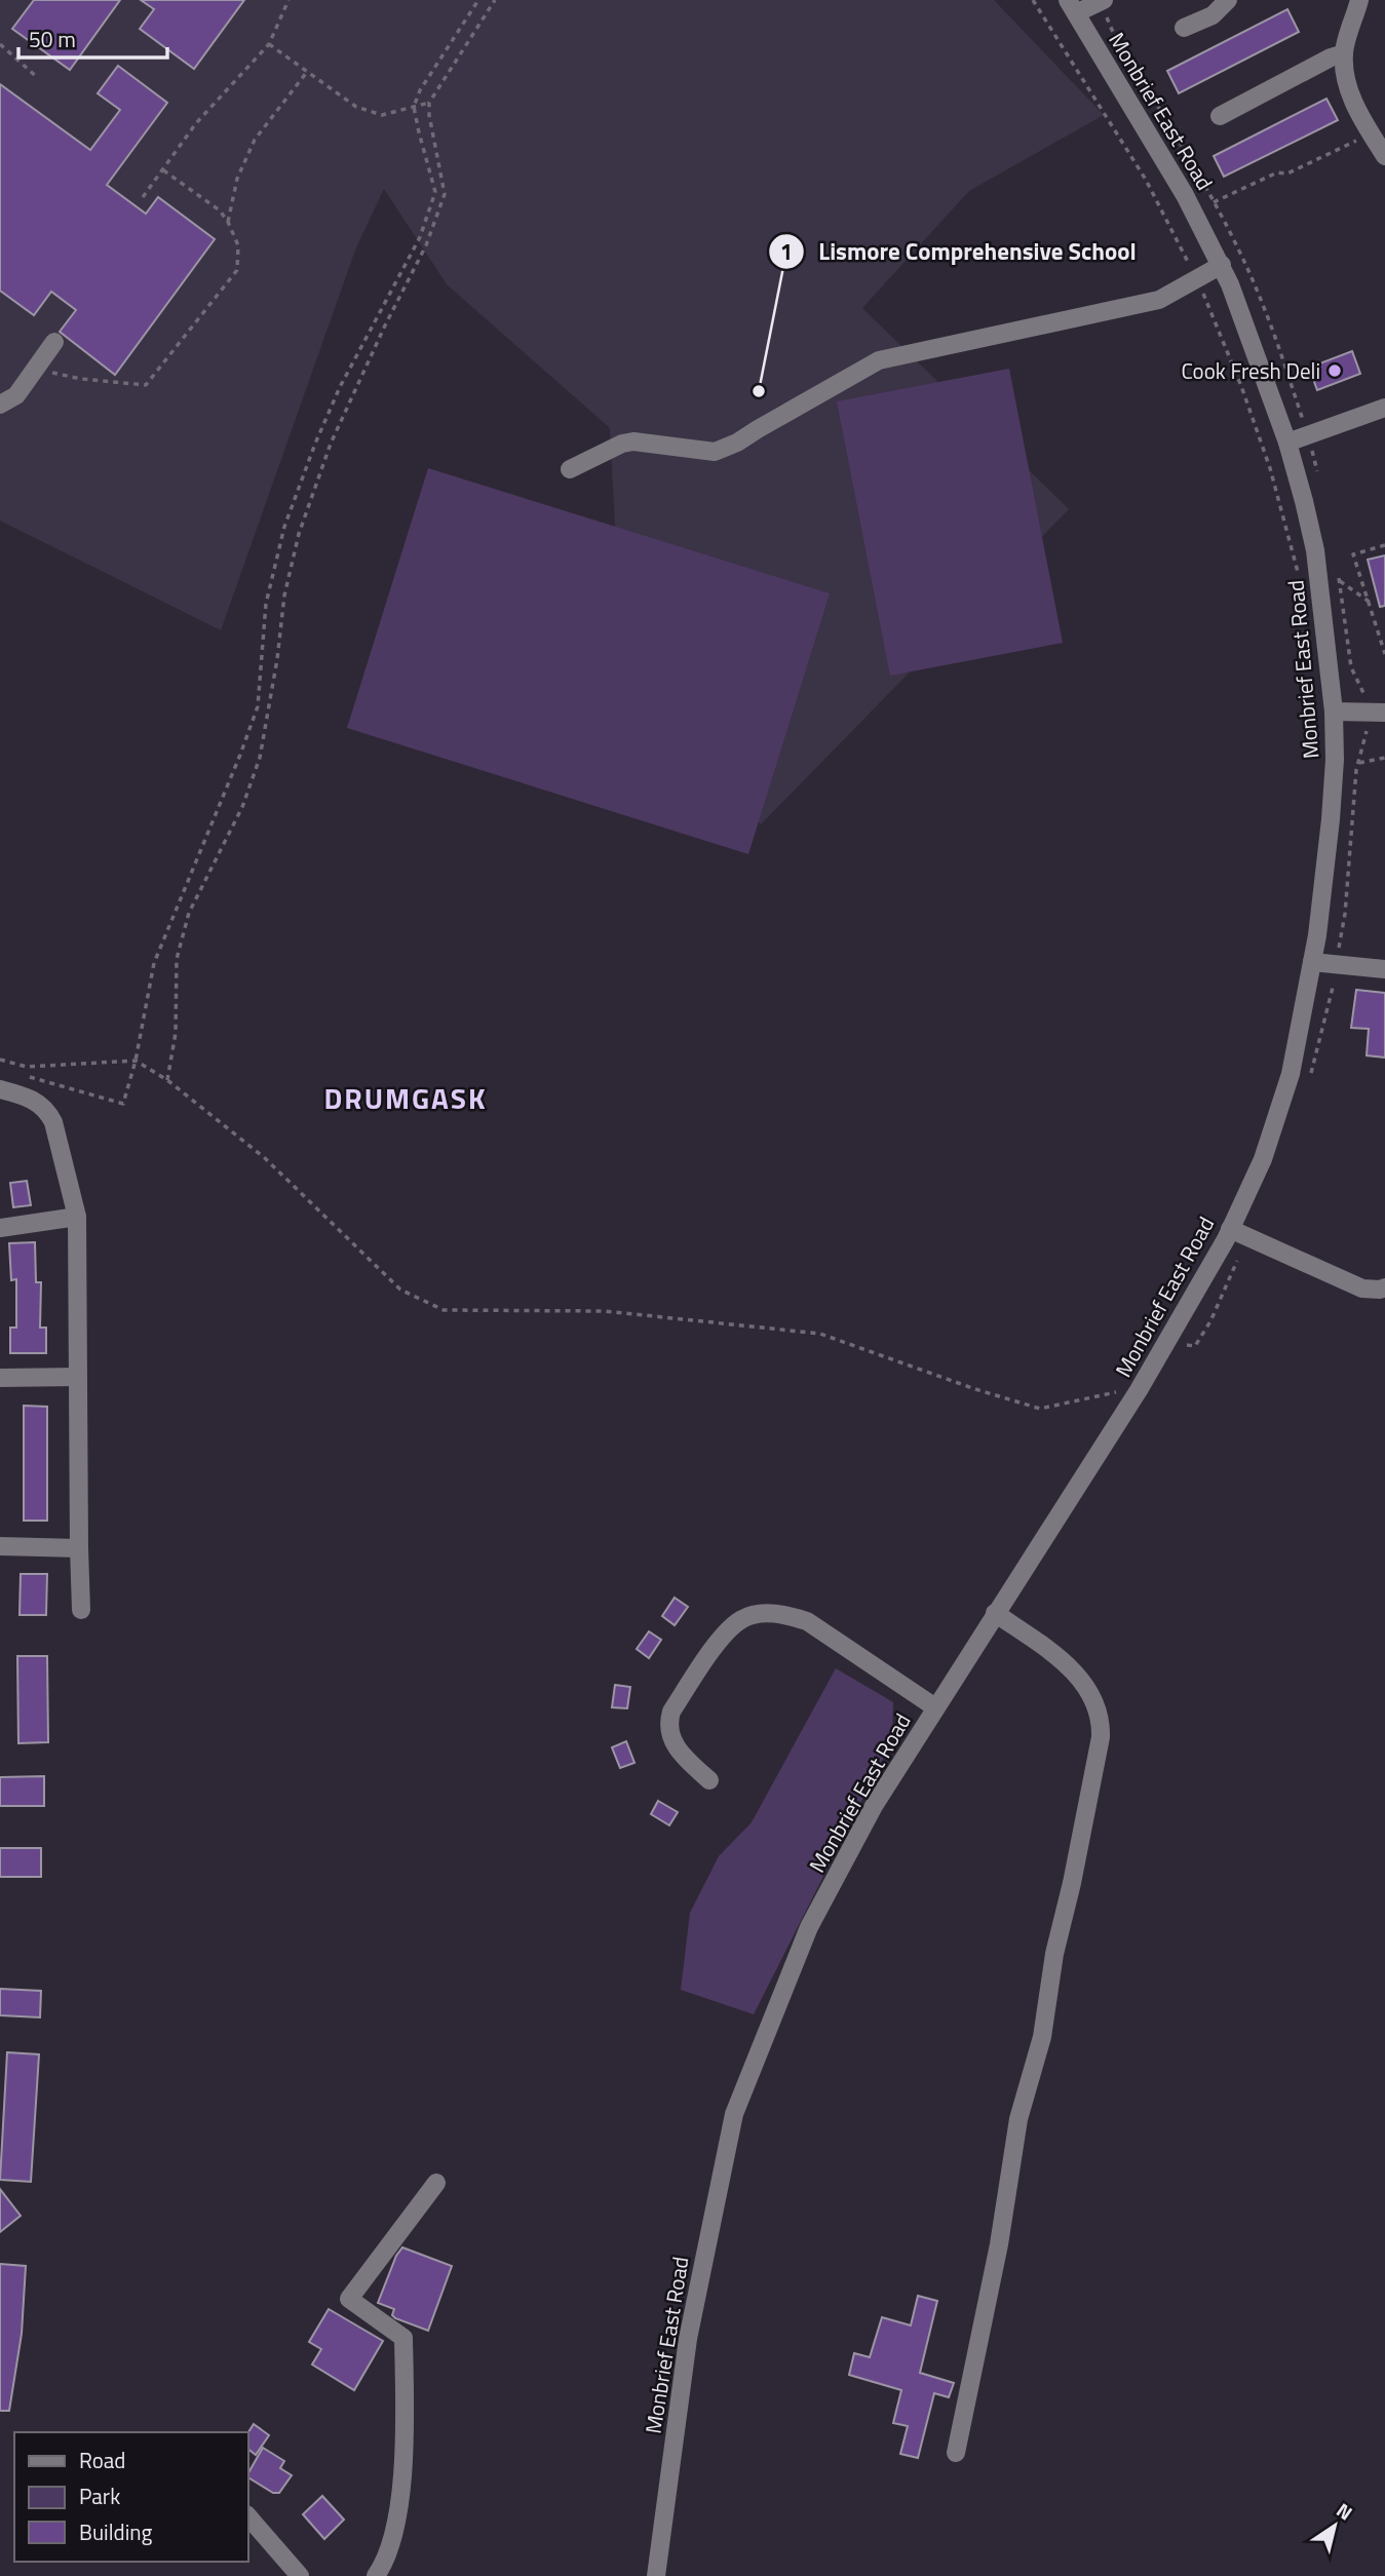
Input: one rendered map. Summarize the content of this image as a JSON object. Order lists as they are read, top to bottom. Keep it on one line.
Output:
{"streets":{"street":["Monbrief East Road"]},"districts":["DRUMGASK"],"places":["Cook Fresh Deli","Lismore Comprehensive School"],"legend":["Road","Park","Building"],"scale_bar":"50 m","north":"top right"}
